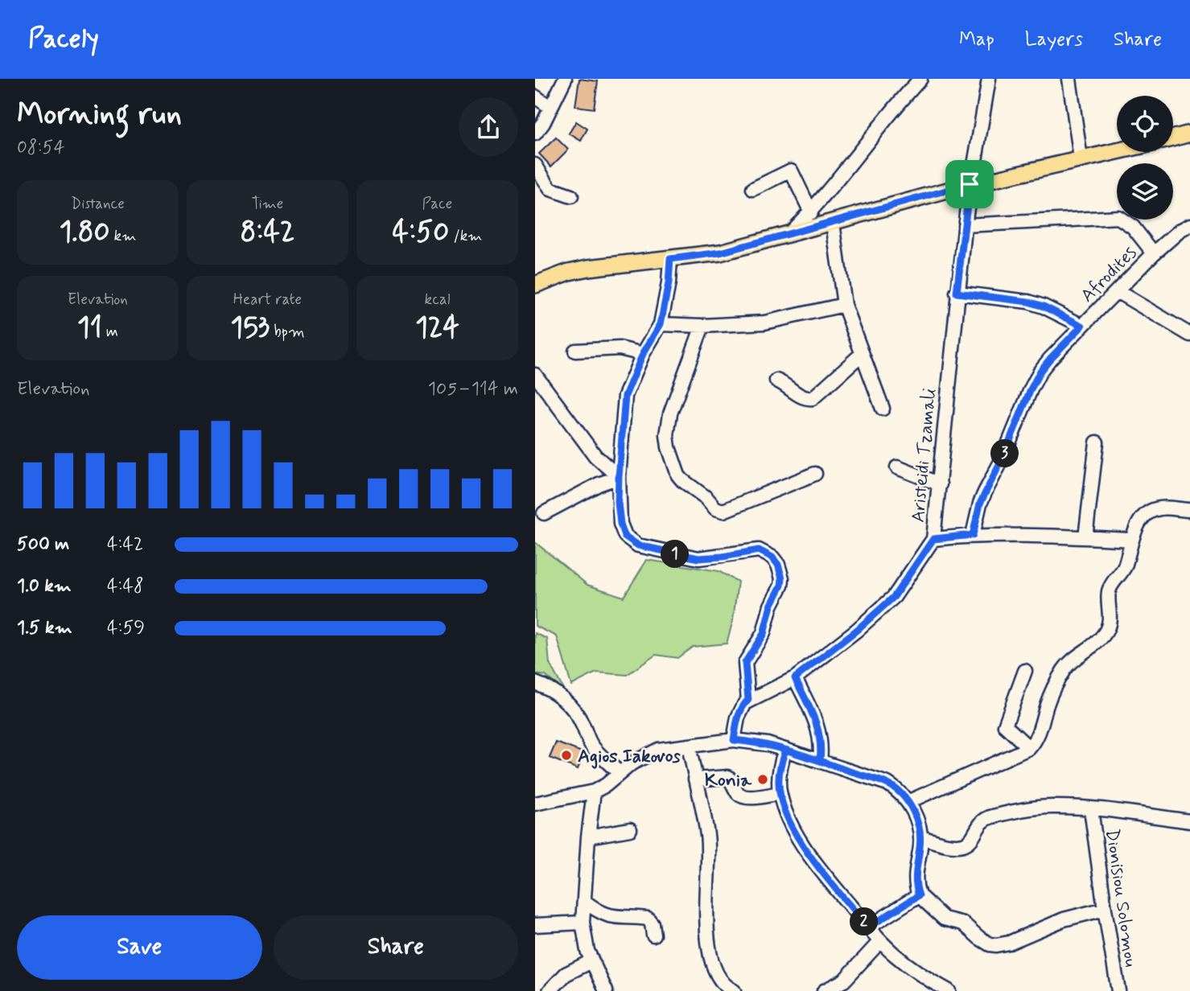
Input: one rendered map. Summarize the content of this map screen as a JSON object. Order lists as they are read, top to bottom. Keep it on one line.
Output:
{"streets":{"street":["Afrodites","Aristeidi Tzamali","Dionisiou Solomou"]},"places":["Agios Iakovos","Konia"],"page":{"header":"Pacely","nav":["Map","Layers","Share"],"heading":["Morning run","08:54"],"stats":[["Distance","1.80 km"],["Time","8:42"],["Pace","4:50 /km"],["Elevation","11 m"],["Heart rate","153 bpm"],["kcal","124"]],"chart":["Elevation","105–114 m"],"pins":["3","1","2"],"list":[{"name":"500 m","note":"4:42"},{"name":"1.0 km","note":"4:48"},{"name":"1.5 km","note":"4:59"}],"buttons":["Save","Share"]}}
